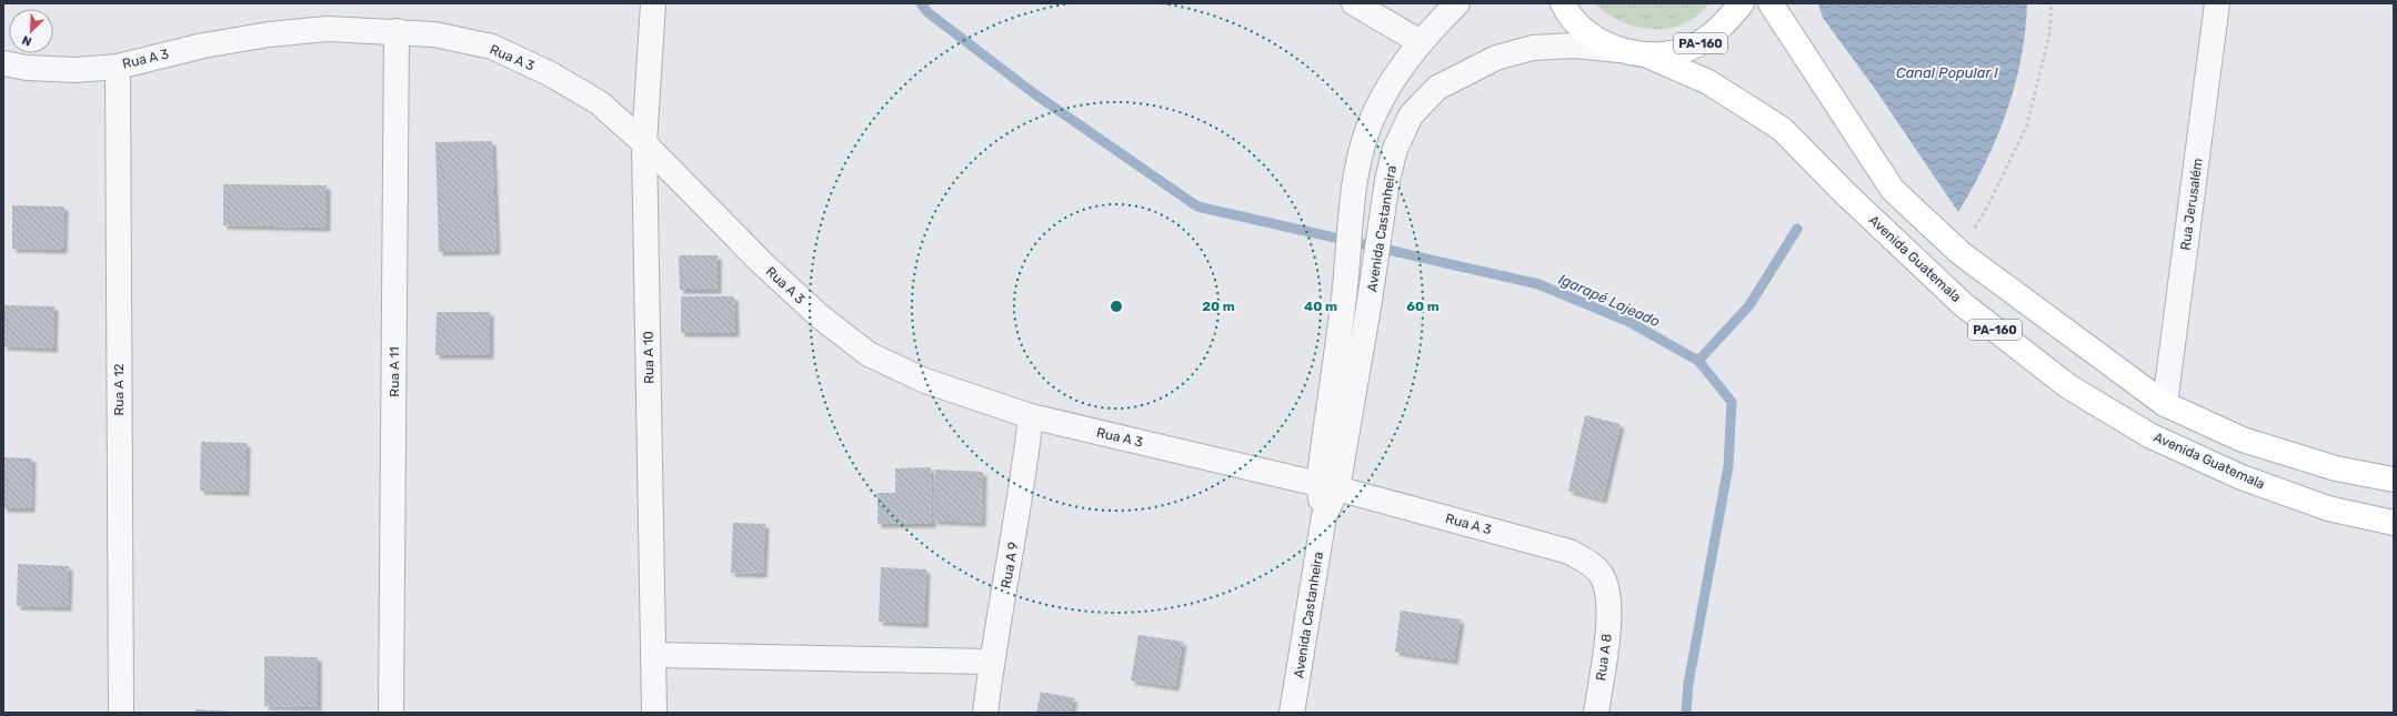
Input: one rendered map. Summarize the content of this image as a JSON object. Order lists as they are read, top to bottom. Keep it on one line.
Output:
{"streets":{"main road":["PA-160","Avenida Guatemala"],"street":["Rua A 3","Rua Jerusalém","Avenida Castanheira","Rua A 10","Rua A 11","Rua A 12","Rua A 9","Rua A 8"]},"crossings":[["PA-160","Rua Jerusalém"],["PA-160","Avenida Castanheira"],["PA-160","Avenida Guatemala"],["Rua A 3","Avenida Castanheira"],["Rua A 3","Rua A 10"],["Rua A 3","Rua A 11"],["Rua A 3","Rua A 12"],["Rua A 3","Rua A 9"],["Rua A 3","Rua A 8"]],"water":["Canal Popular I","Igarapé Lajeado"],"north":"bottom left","rings":["20 m","40 m","60 m"]}
